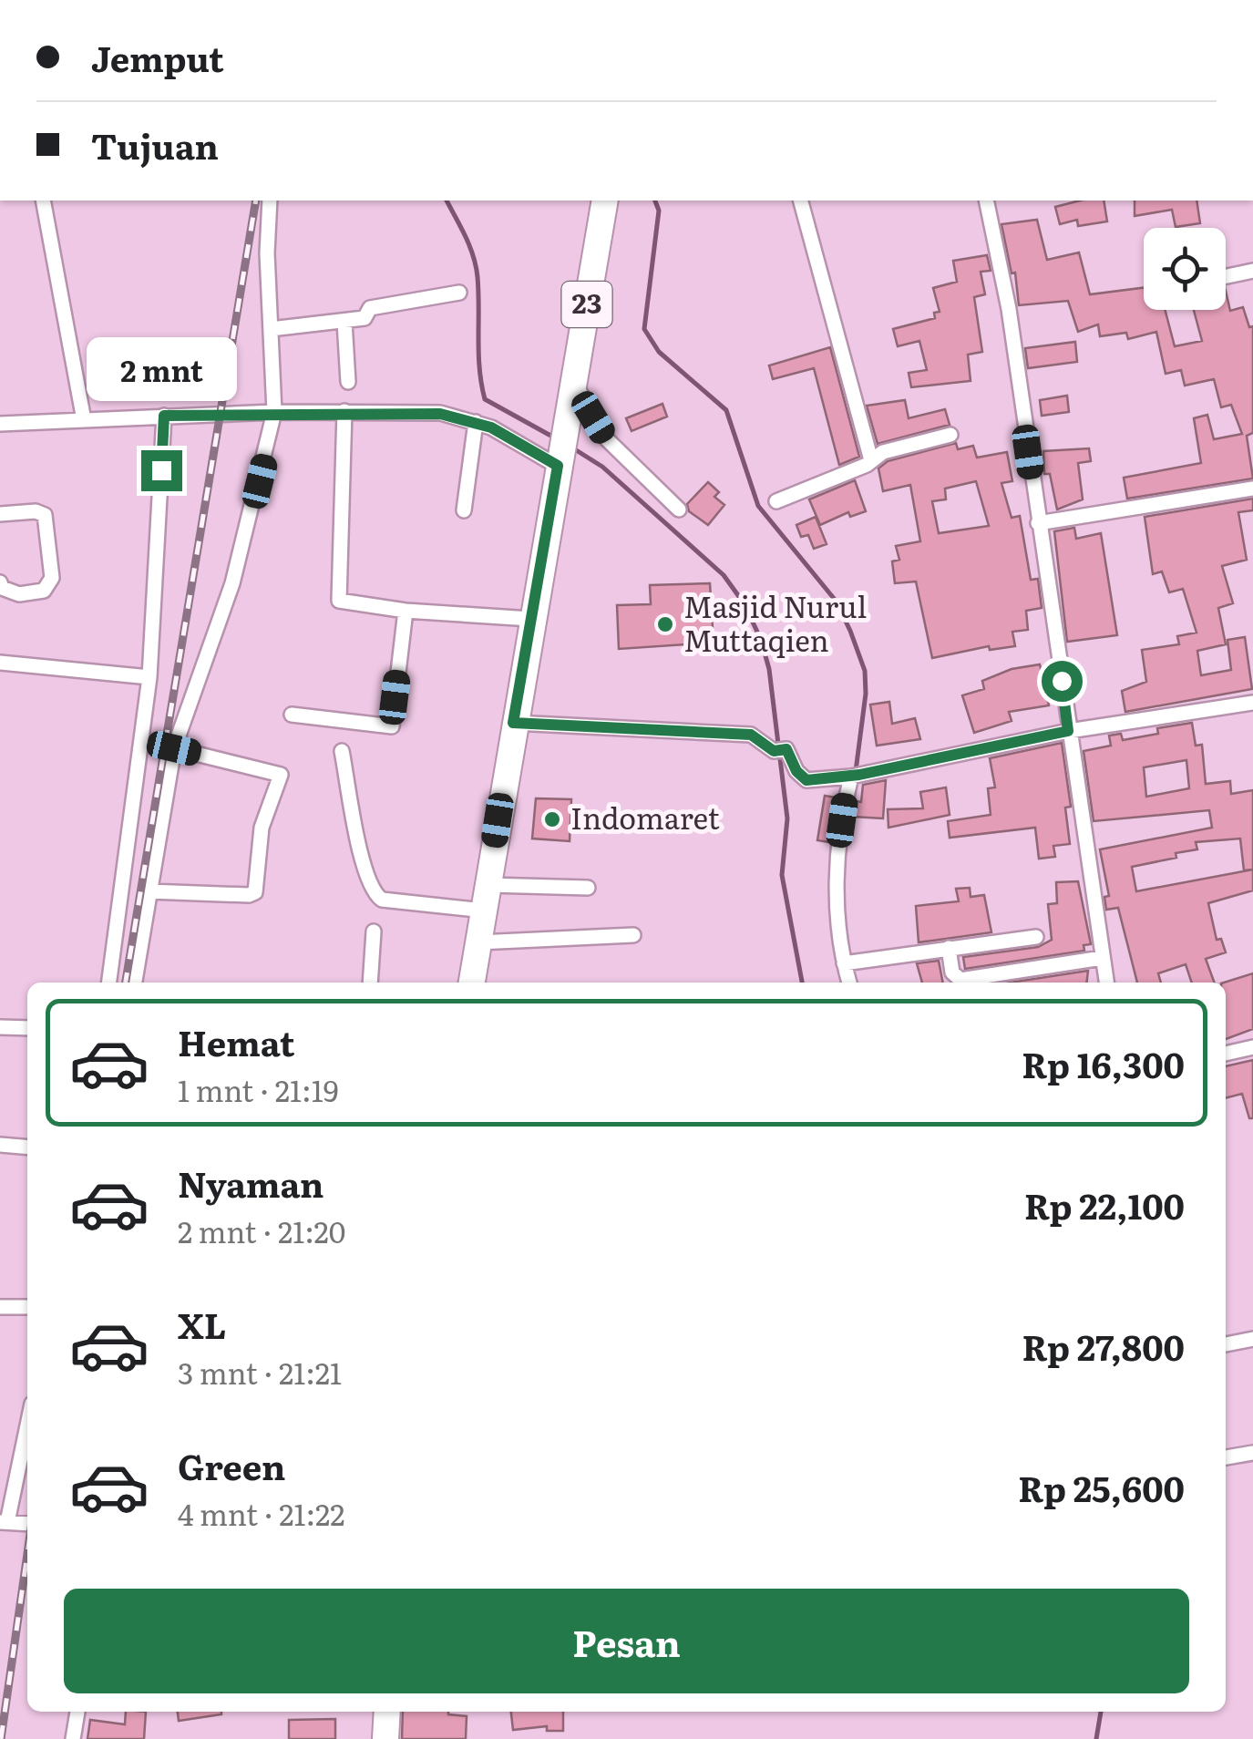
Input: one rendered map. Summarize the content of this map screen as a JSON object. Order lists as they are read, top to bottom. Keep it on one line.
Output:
{"streets":{"highway":["23"]},"places":["Masjid Nurul Muttaqien","Indomaret"],"page":{"banner":["Jemput","Tujuan"],"bubble":"2 mnt","list":[{"name":"Hemat","note":"1 mnt · 21:19","value":"Rp 16,300"},{"name":"Nyaman","note":"2 mnt · 21:20","value":"Rp 22,100"},{"name":"XL","note":"3 mnt · 21:21","value":"Rp 27,800"},{"name":"Green","note":"4 mnt · 21:22","value":"Rp 25,600"}],"buttons":"Pesan"}}
